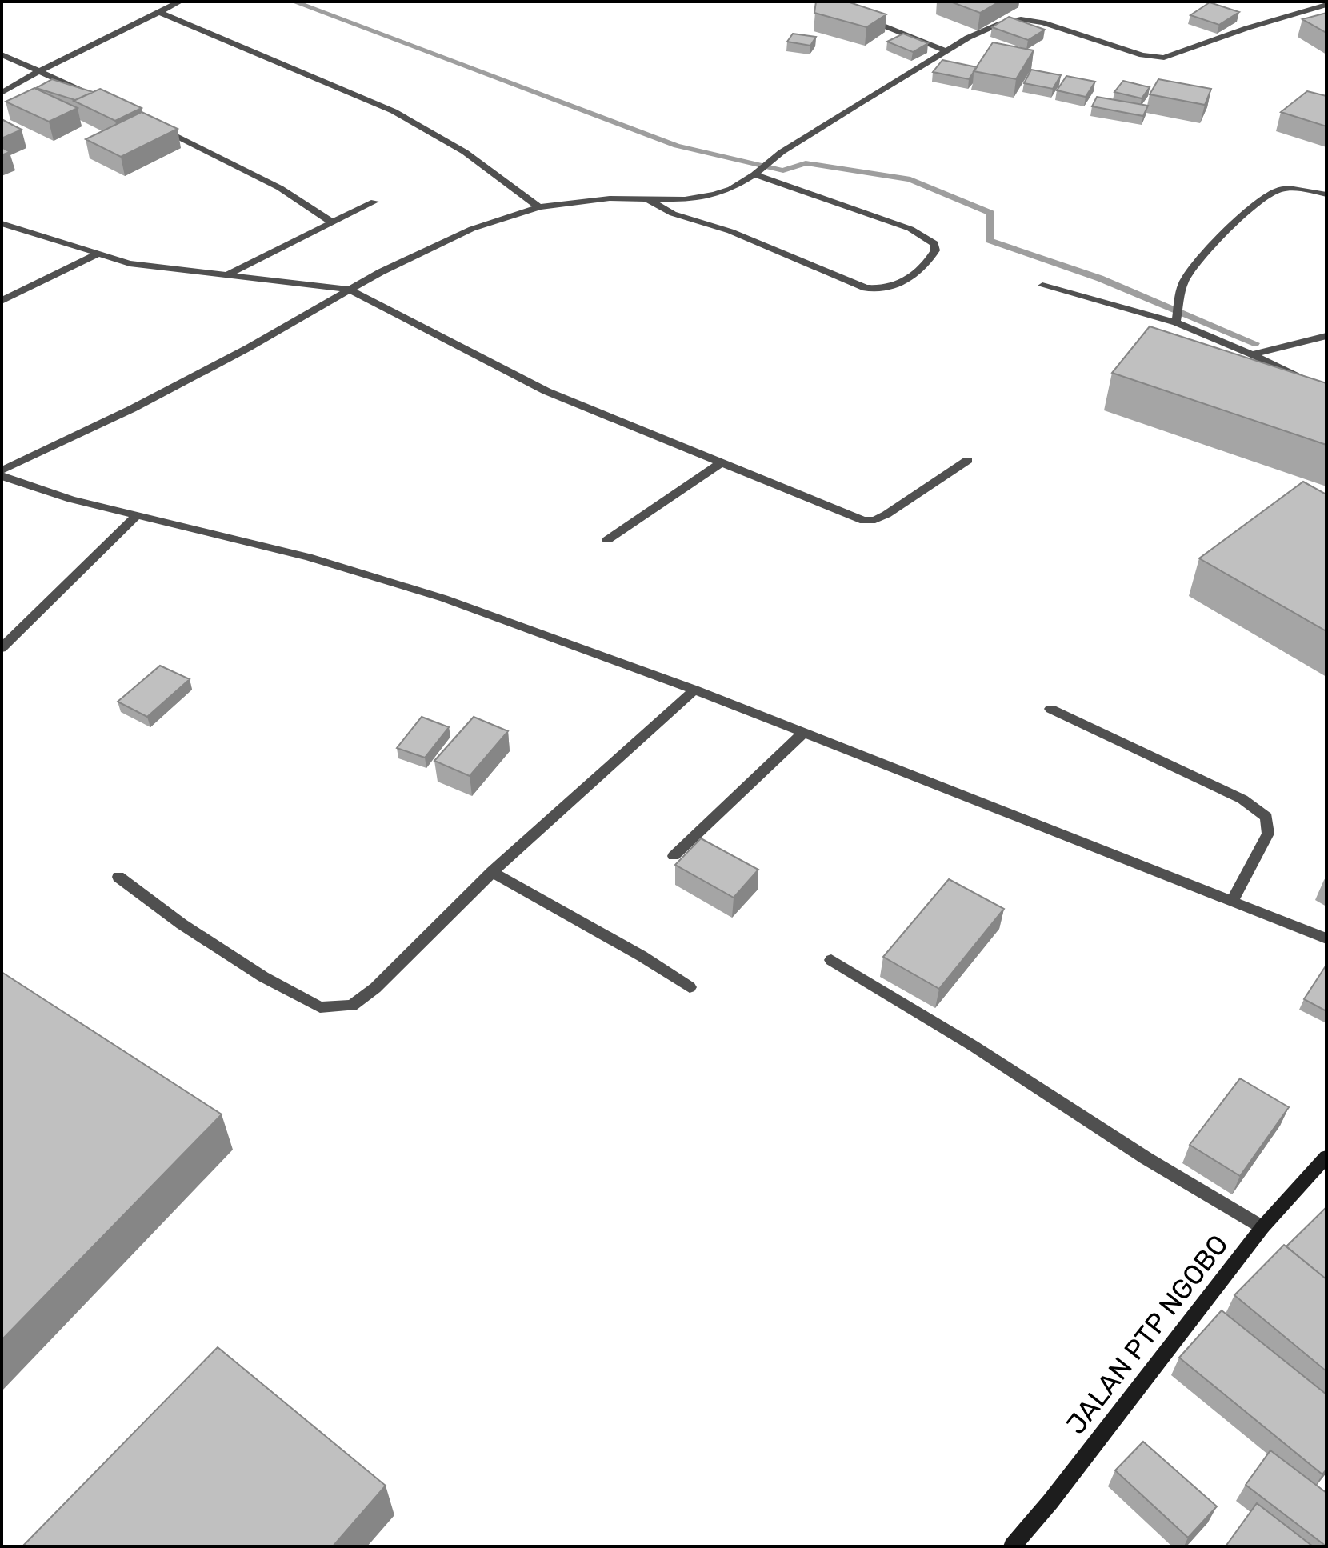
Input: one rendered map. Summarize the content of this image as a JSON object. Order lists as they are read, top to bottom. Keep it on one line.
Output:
{"streets":{"main road":["JALAN PTP NGOBO"]}}
